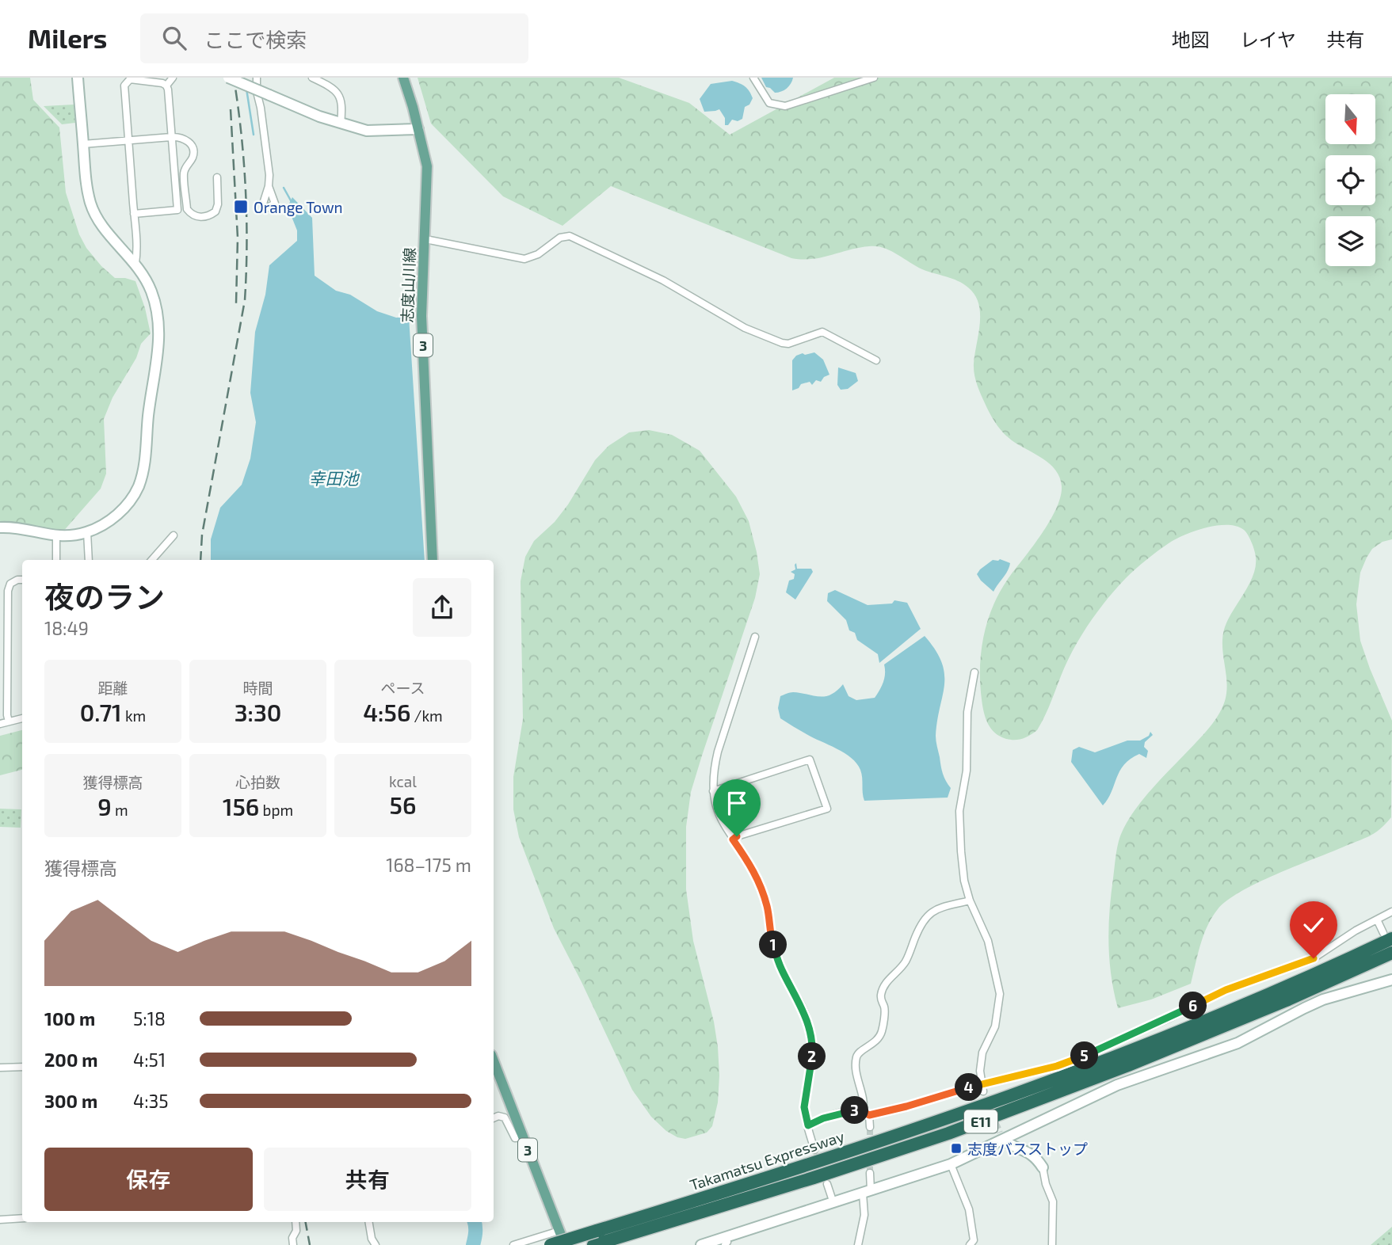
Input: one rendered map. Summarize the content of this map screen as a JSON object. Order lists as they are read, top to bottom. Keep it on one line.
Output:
{"streets":{"highway":["E11","Takamatsu Expressway"],"main road":["志度山川線","3"]},"water":["幸田池"],"places":{"transit":["Orange Town","志度バスストップ"]},"north":"bottom","page":{"header":"Milers","search":"ここで検索","nav":["地図","レイヤ","共有"],"heading":["夜のラン","18:49"],"stats":[["距離","0.71 km"],["時間","3:30"],["ペース","4:56 /km"],["獲得標高","9 m"],["心拍数","156 bpm"],["kcal","56"]],"chart":["獲得標高","168–175 m"],"pins":["1","6","5","2","4","3"],"list":[{"name":"100 m","note":"5:18"},{"name":"200 m","note":"4:51"},{"name":"300 m","note":"4:35"}],"buttons":["保存","共有"]}}
